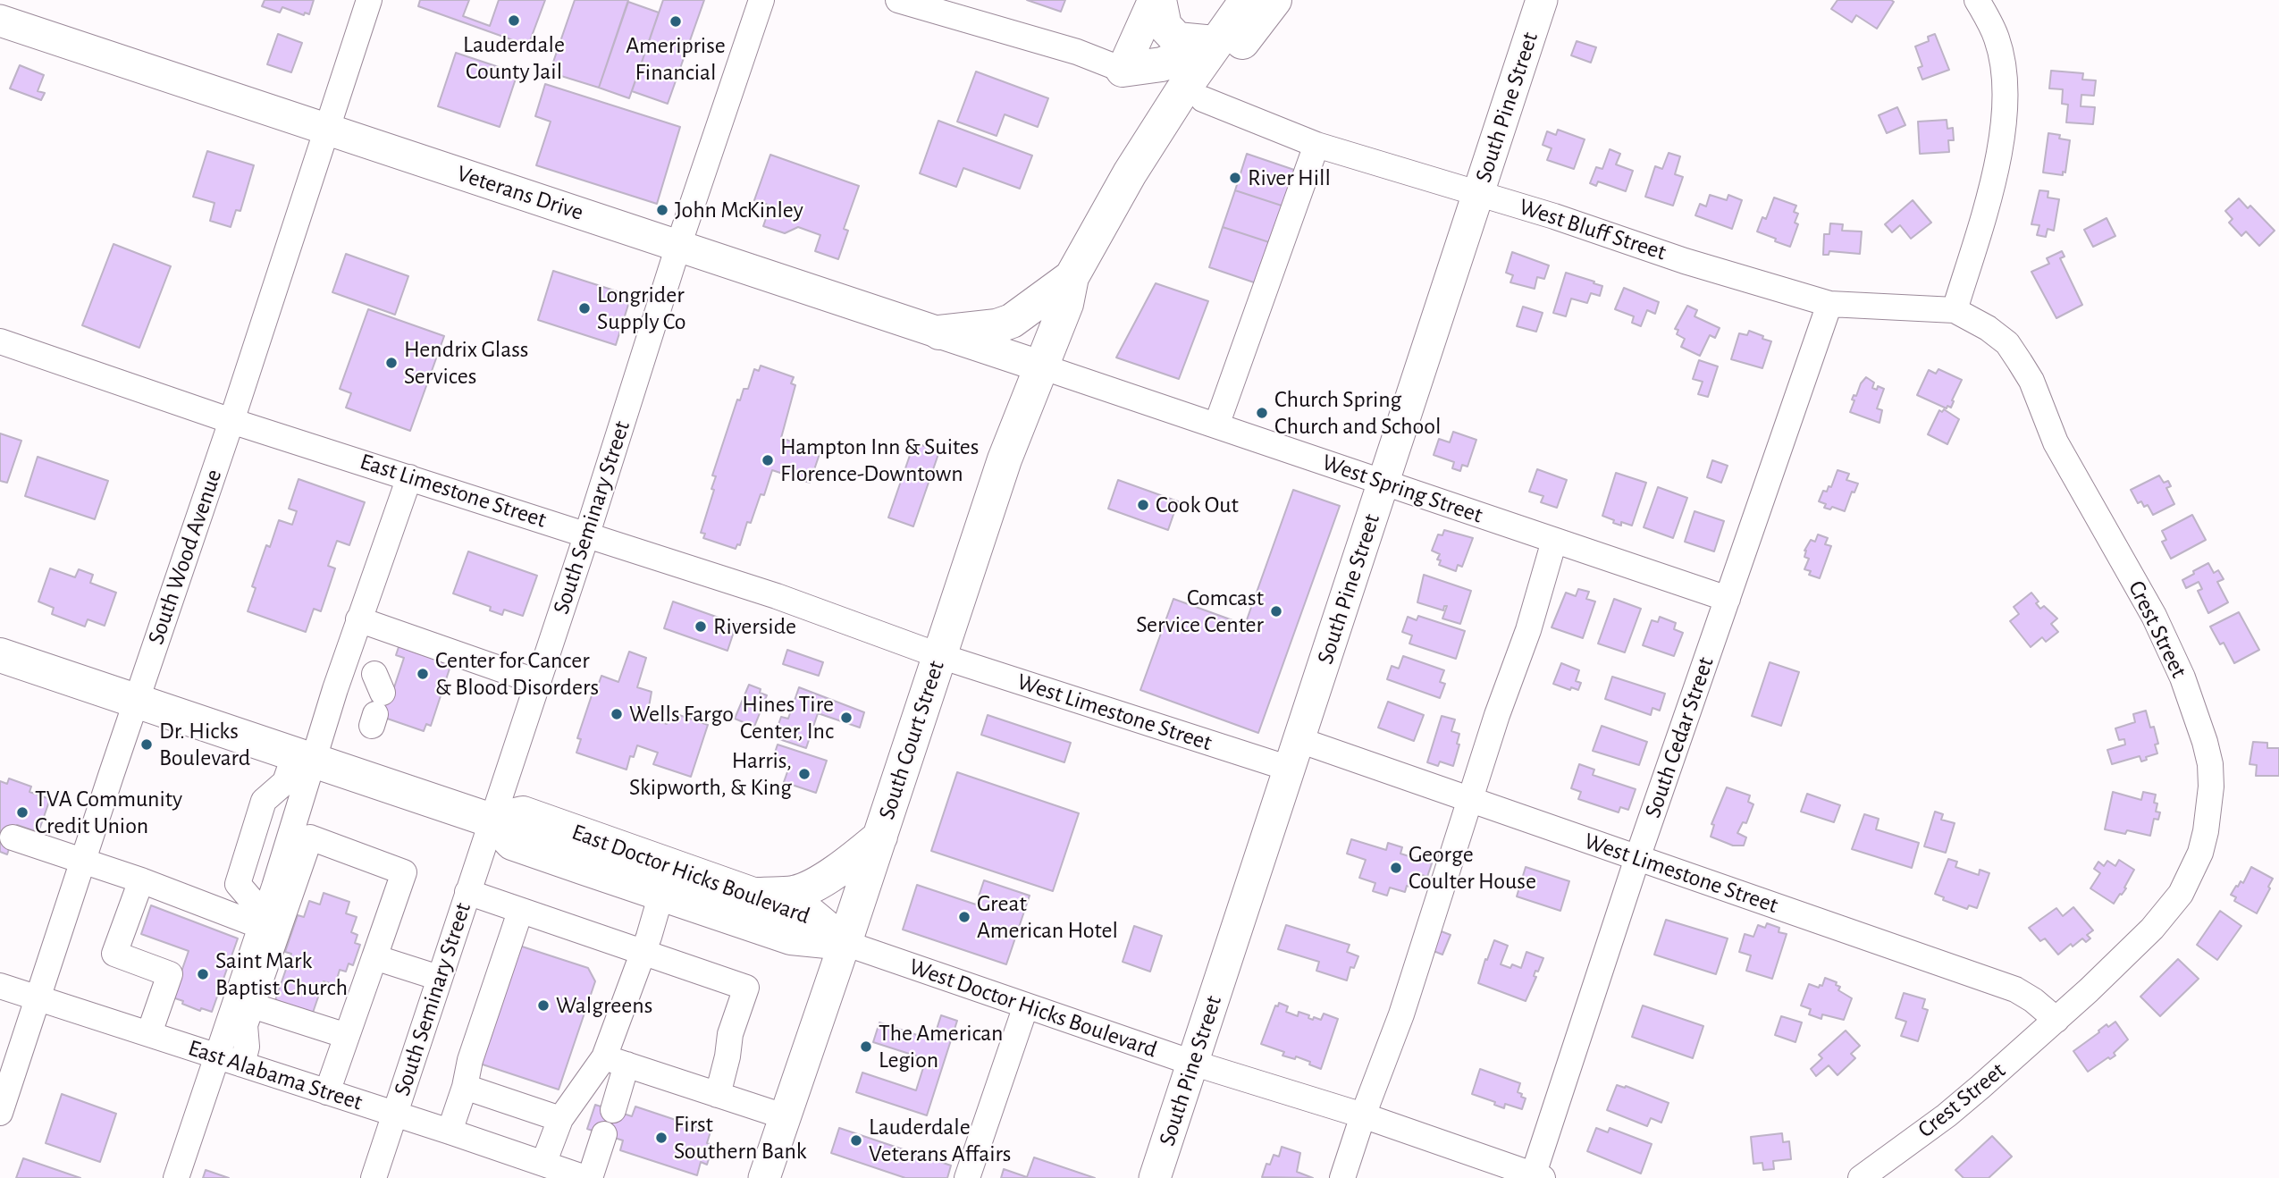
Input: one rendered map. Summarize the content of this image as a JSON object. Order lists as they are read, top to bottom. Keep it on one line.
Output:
{"streets":{"highway":["South Court Street","East Doctor Hicks Boulevard"],"main road":["South Pine Street","Veterans Drive"],"street":["West Bluff Street","West Spring Street","East Limestone Street","South Seminary Street","South Wood Avenue","Crest Street","West Limestone Street","South Cedar Street","West Doctor Hicks Boulevard","East Alabama Street"]},"crossings":[["South Pine Street","West Bluff Street"],["South Pine Street","West Spring Street"],["South Pine Street","West Limestone Street"],["South Pine Street","West Doctor Hicks Boulevard"],["Veterans Drive","West Spring Street"],["Veterans Drive","South Seminary Street"],["Veterans Drive","South Wood Avenue"],["Veterans Drive","South Court Street"],["West Bluff Street","Crest Street"],["West Bluff Street","South Cedar Street"],["West Spring Street","South Cedar Street"],["West Spring Street","South Court Street"],["East Limestone Street","South Seminary Street"],["East Limestone Street","South Wood Avenue"],["East Limestone Street","West Limestone Street"],["East Limestone Street","South Court Street"],["South Seminary Street","East Doctor Hicks Boulevard"],["South Seminary Street","East Alabama Street"],["South Wood Avenue","East Doctor Hicks Boulevard"],["South Wood Avenue","East Alabama Street"],["Crest Street","West Limestone Street"],["West Limestone Street","South Cedar Street"],["West Limestone Street","South Court Street"],["South Cedar Street","West Doctor Hicks Boulevard"],["South Court Street","East Doctor Hicks Boulevard"],["South Court Street","West Doctor Hicks Boulevard"],["East Doctor Hicks Boulevard","West Doctor Hicks Boulevard"]],"places":["Lauderdale County Jail","Ameriprise Financial","River Hill","John McKinley","Longrider Supply Co","Hendrix Glass Services","Church Spring Church and School","Hampton Inn & Suites Florence-Downtown","Cook Out","Comcast Service Center","Riverside","Center for Cancer & Blood Disorders","Wells Fargo","Hines Tire Center, Inc","Dr. Hicks Boulevard","Harris, Skipworth, & King","TVA Community Credit Union","George Coulter House","Great American Hotel","Saint Mark Baptist Church","Walgreens","The American Legion","First Southern Bank","Lauderdale Veterans Affairs"]}
